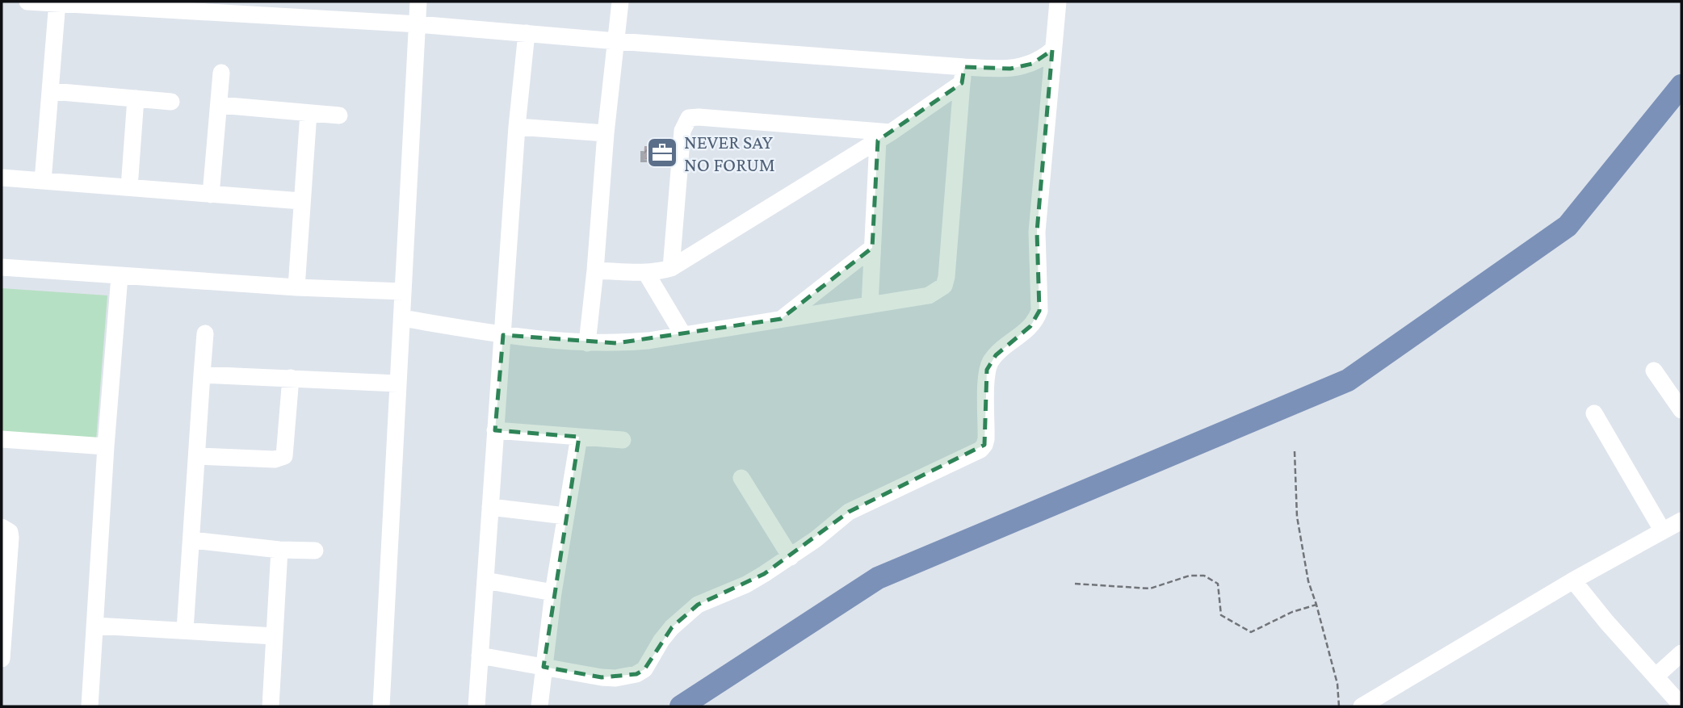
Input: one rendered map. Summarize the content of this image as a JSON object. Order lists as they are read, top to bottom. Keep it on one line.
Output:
{"places":{"office":["NEVER SAY NO FORUM"]}}
